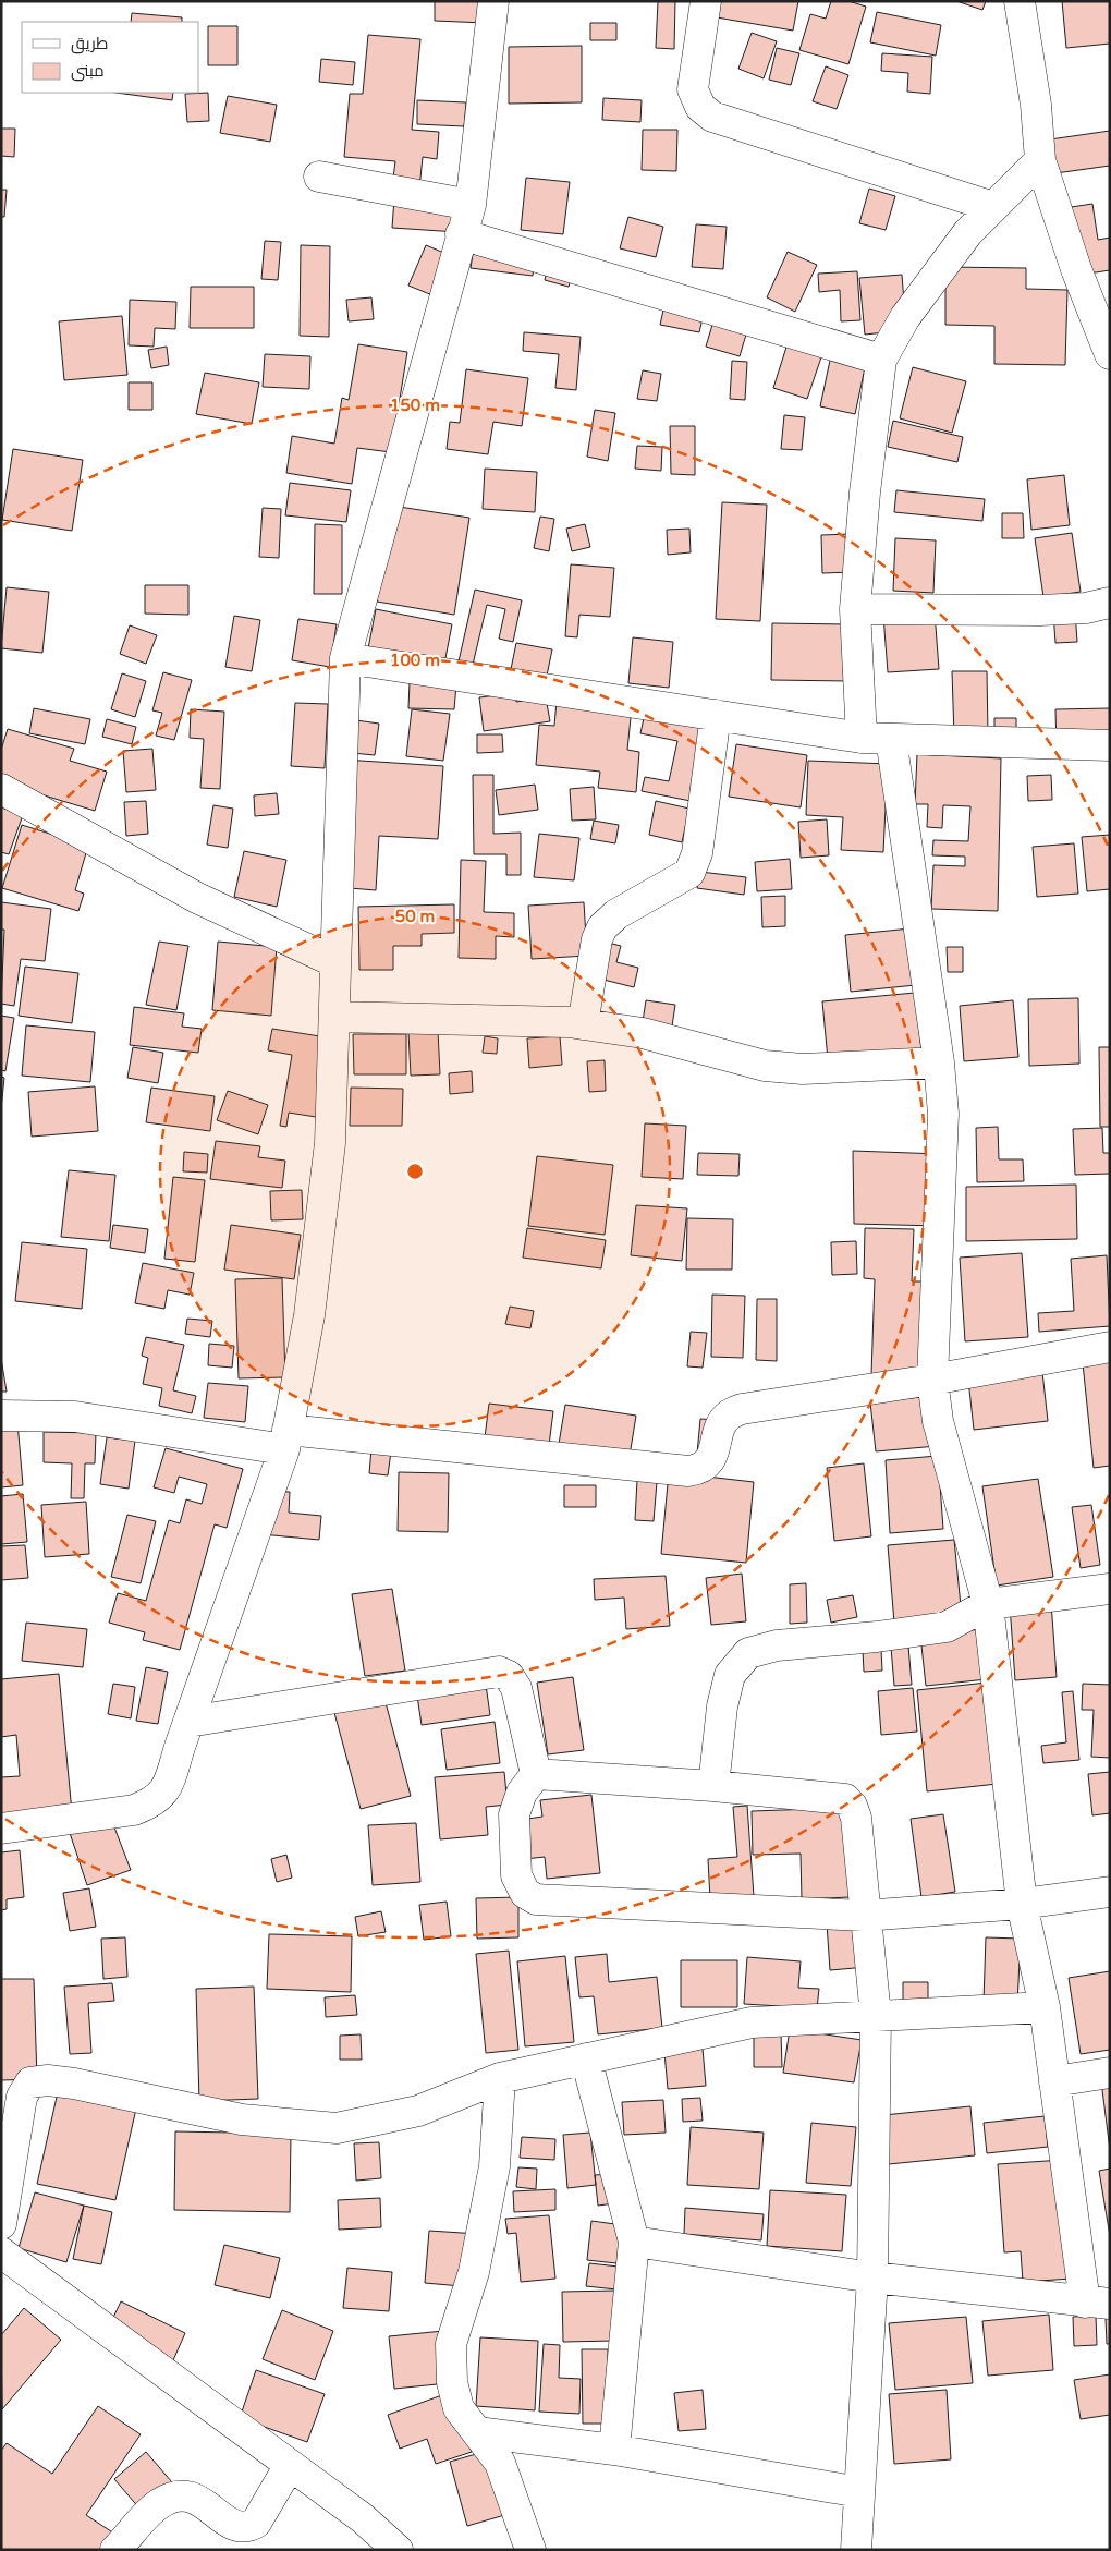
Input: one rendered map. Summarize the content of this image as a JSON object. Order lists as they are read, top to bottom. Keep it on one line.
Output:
{"legend":["طريق","مبنى"],"rings":["150 m","100 m","50 m"]}
